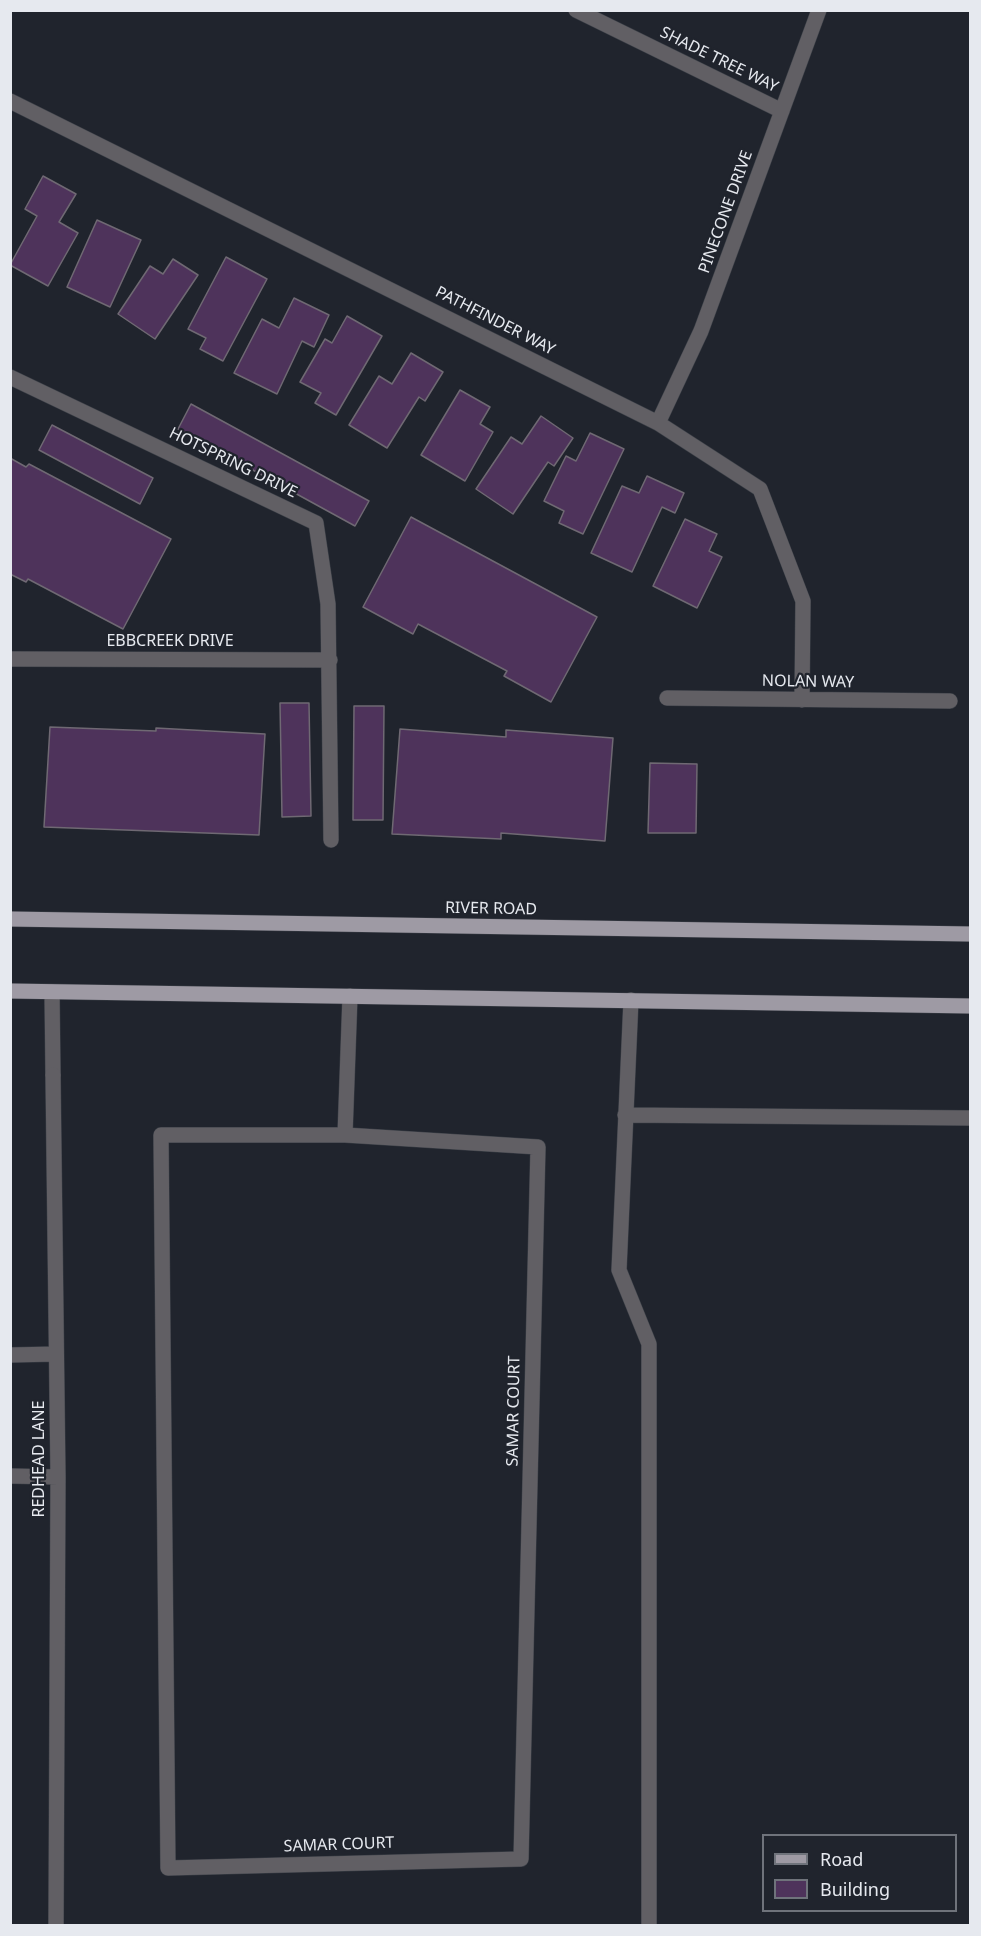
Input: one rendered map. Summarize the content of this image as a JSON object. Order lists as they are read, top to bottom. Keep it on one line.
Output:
{"streets":{"main road":["RIVER ROAD"],"street":["SHADE TREE WAY","PINECONE DRIVE","PATHFINDER WAY","HOTSPRING DRIVE","EBBCREEK DRIVE","NOLAN WAY","SAMAR COURT","REDHEAD LANE"]},"crossings":[["SHADE TREE WAY","PINECONE DRIVE"],["PINECONE DRIVE","PATHFINDER WAY"],["PATHFINDER WAY","NOLAN WAY"],["HOTSPRING DRIVE","EBBCREEK DRIVE"]],"legend":["Road","Building"]}
